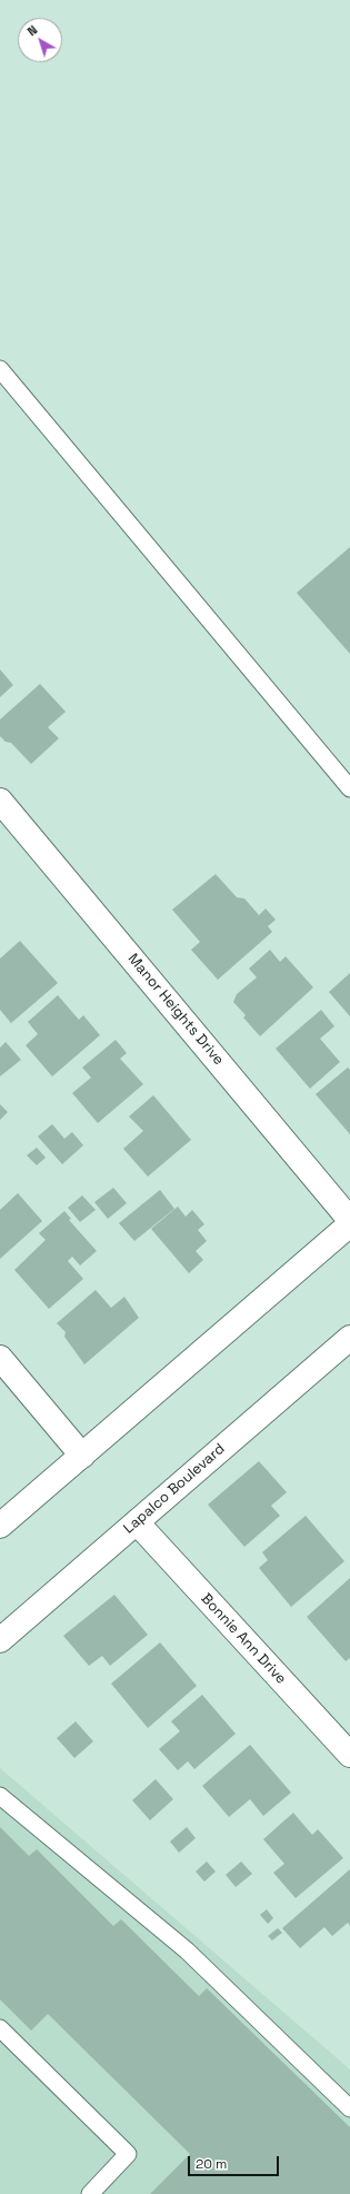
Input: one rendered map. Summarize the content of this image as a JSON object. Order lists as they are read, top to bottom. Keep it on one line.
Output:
{"streets":{"street":["Manor Heights Drive","Lapalco Boulevard","Bonnie Ann Drive"]},"crossings":[["Lapalco Boulevard","Bonnie Ann Drive"]],"scale_bar":"20 m","north":"top left"}
